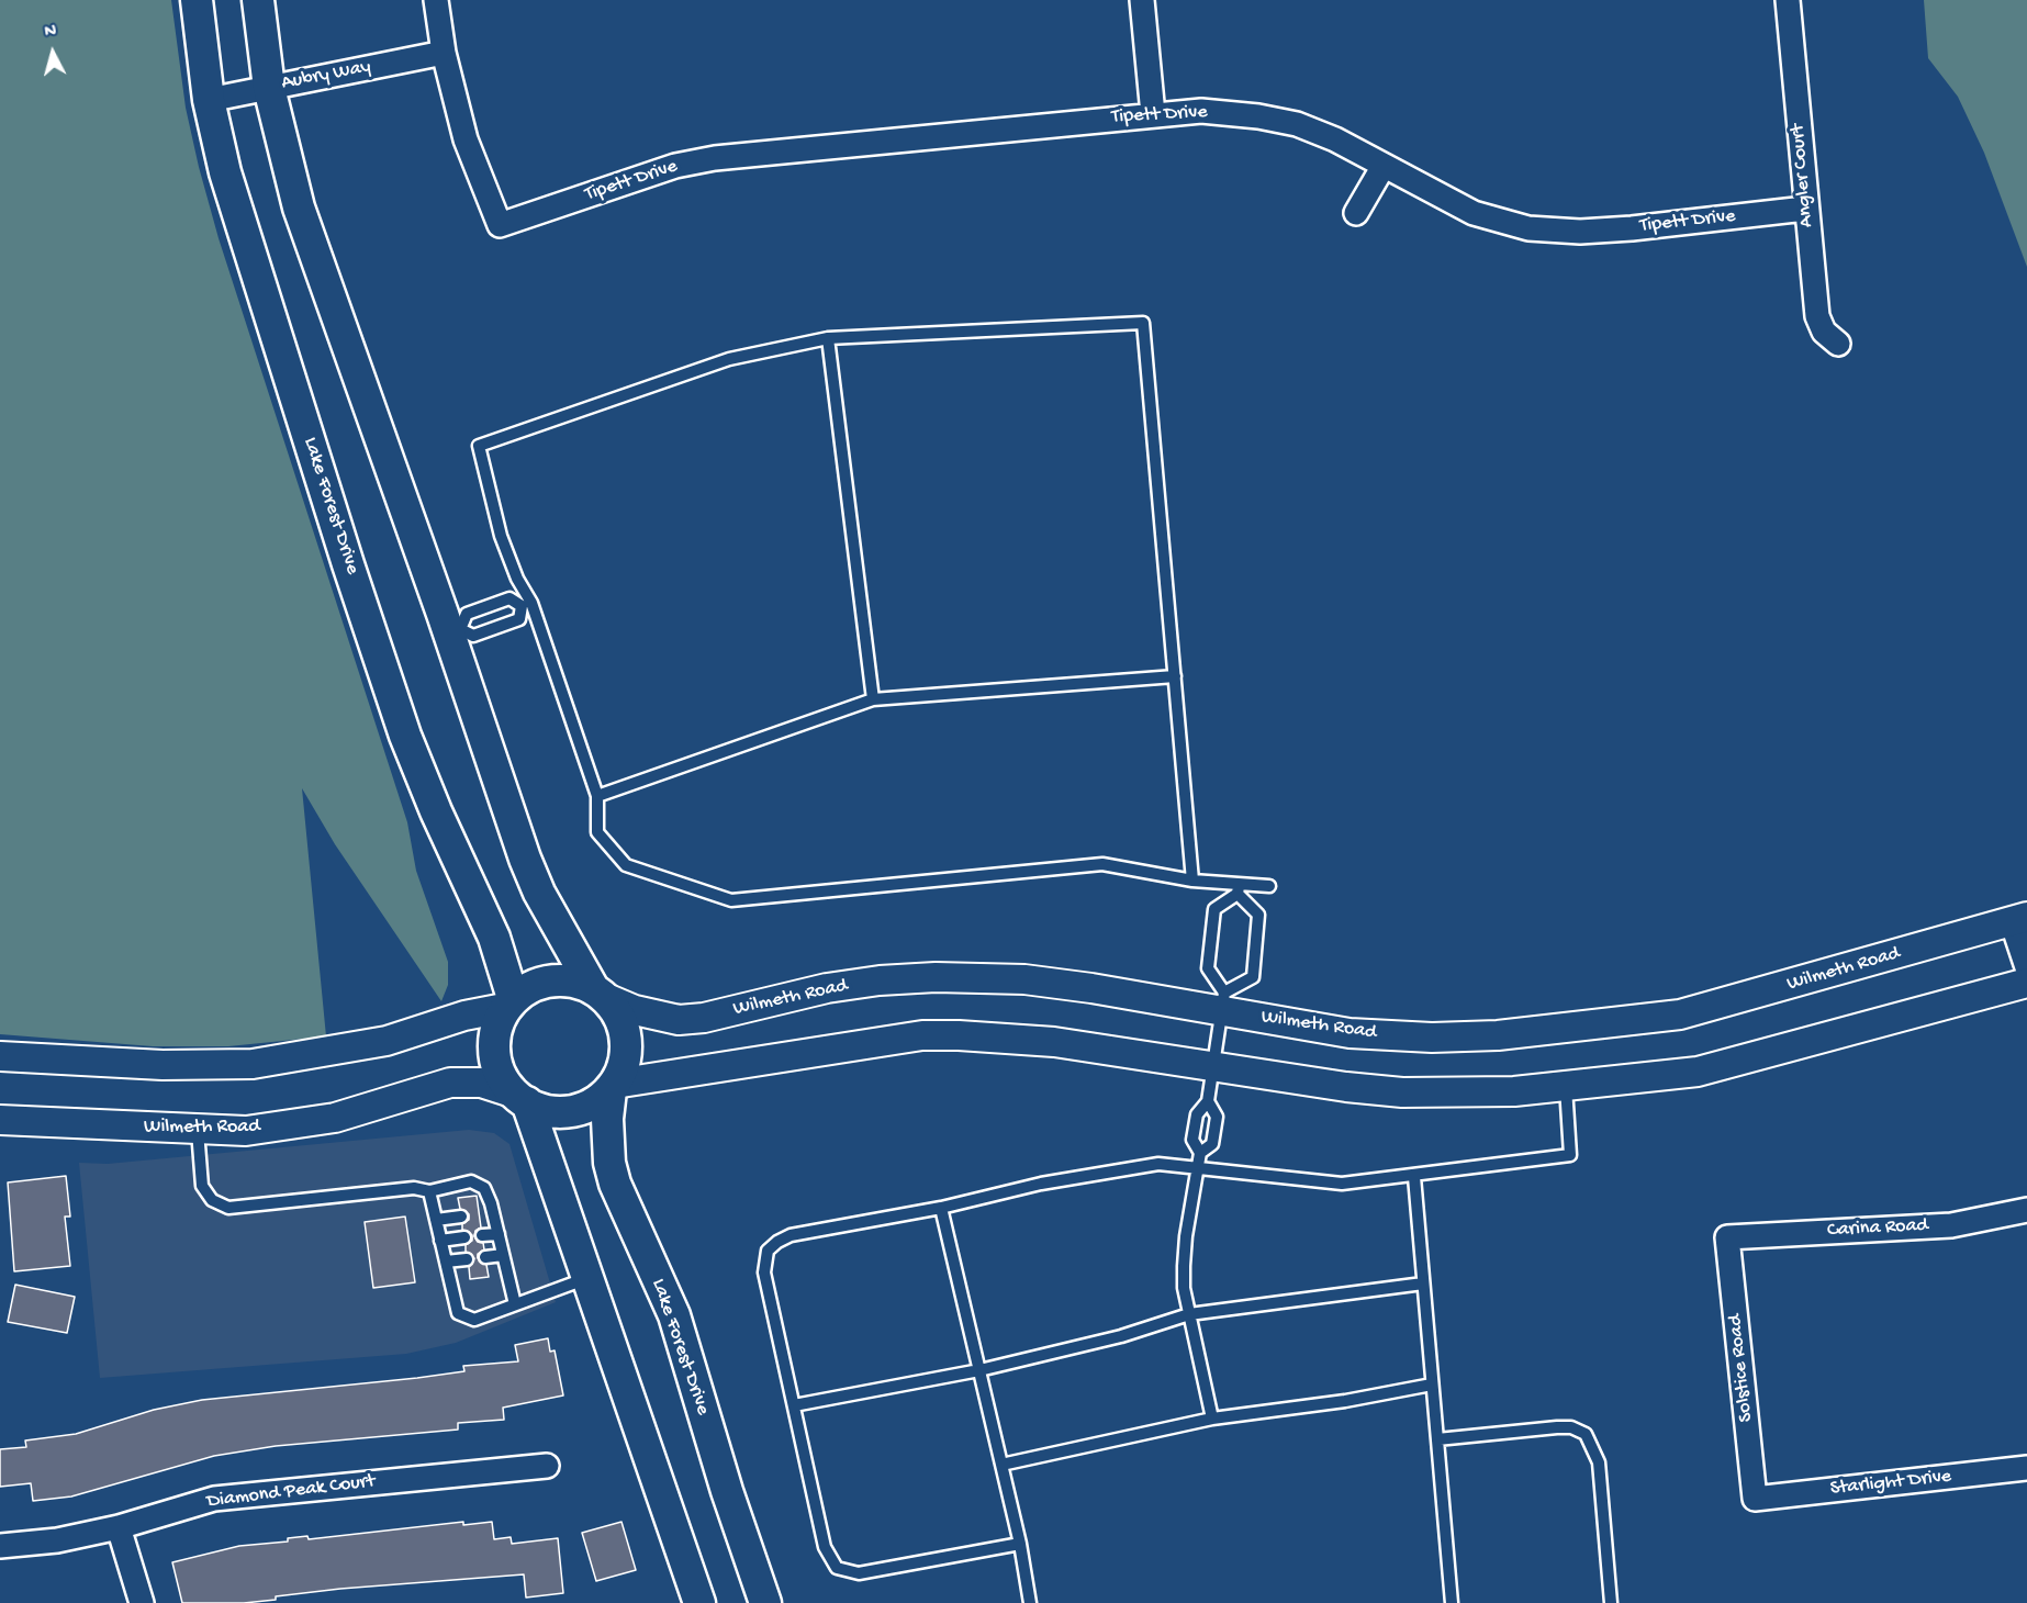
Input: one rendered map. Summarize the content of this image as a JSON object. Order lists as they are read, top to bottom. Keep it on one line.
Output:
{"streets":{"main road":["Lake Forest Drive"],"street":["Aubry Way","Tipett Drive","Angler Court","Wilmeth Road","Carina Road","Solstice Road","Starlight Drive","Diamond Peak Court"]},"crossings":[["Aubry Way","Tipett Drive"],["Aubry Way","Lake Forest Drive"],["Tipett Drive","Angler Court"],["Lake Forest Drive","Wilmeth Road"],["Carina Road","Solstice Road"],["Solstice Road","Starlight Drive"]],"north":"top"}
